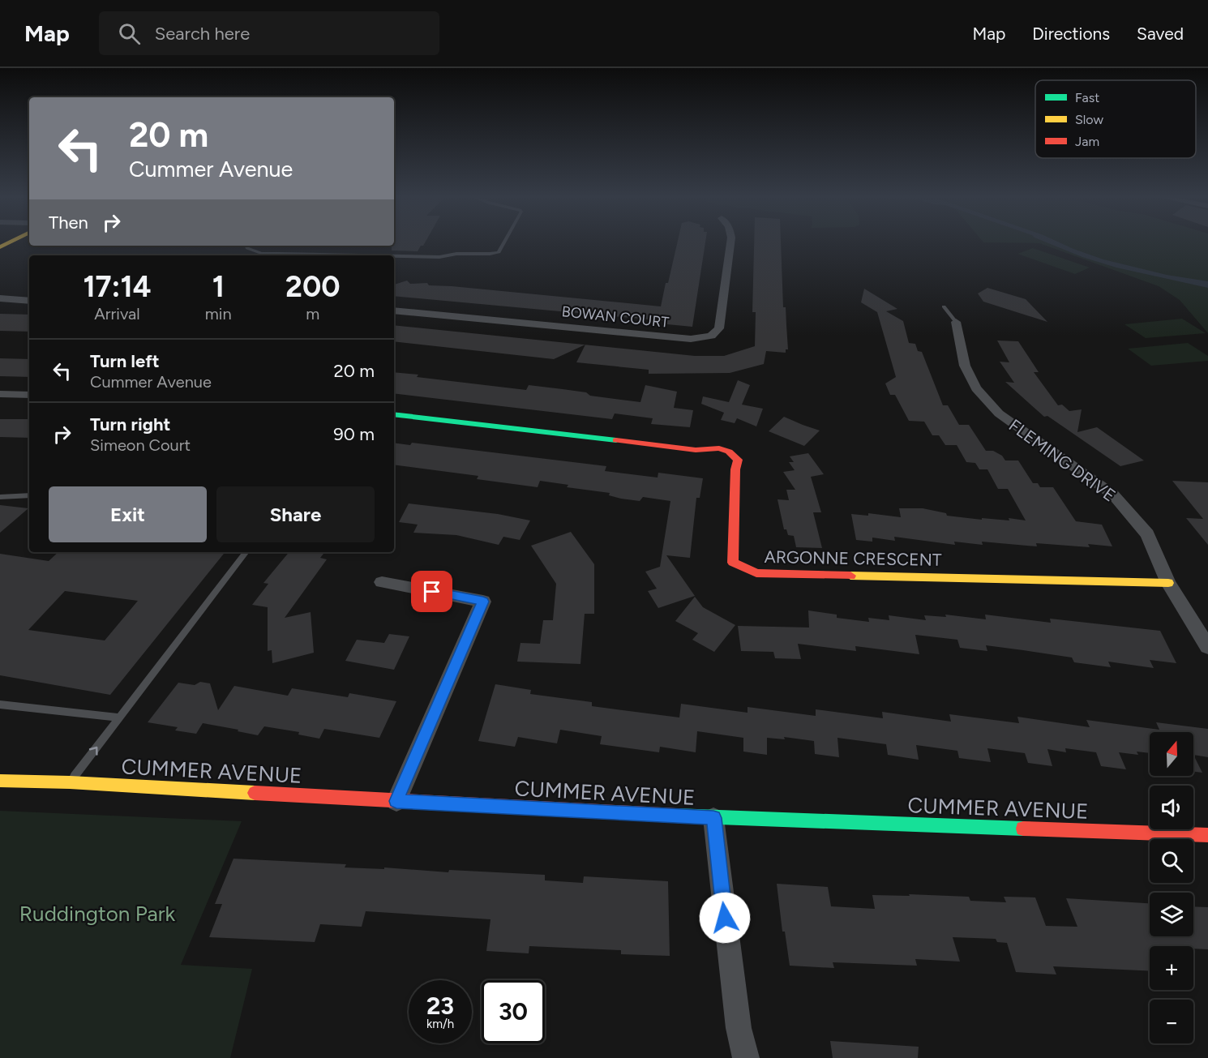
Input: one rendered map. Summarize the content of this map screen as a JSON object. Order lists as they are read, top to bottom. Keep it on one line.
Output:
{"streets":{"street":["BOWAN COURT","FLEMING DRIVE","ARGONNE CRESCENT","CUMMER AVENUE"]},"crossings":[["FLEMING DRIVE","ARGONNE CRESCENT"]],"parks":["Ruddington Park"],"legend":["Fast","Slow","Jam"],"north":"top","page":{"header":"Map","search":"Search here","nav":["Map","Directions","Saved"],"turn":["20 m","Cummer Avenue"],"then":"Then","eta":["17:14","Arrival","1","min","200","m"],"list":[{"name":"Turn left","note":"Cummer Avenue","value":"20 m"},{"name":"Turn right","note":"Simeon Court","value":"90 m"}],"buttons":["Exit","Share"],"map_buttons":["+","−"],"speed":"23 km/h","limit":"30"}}
